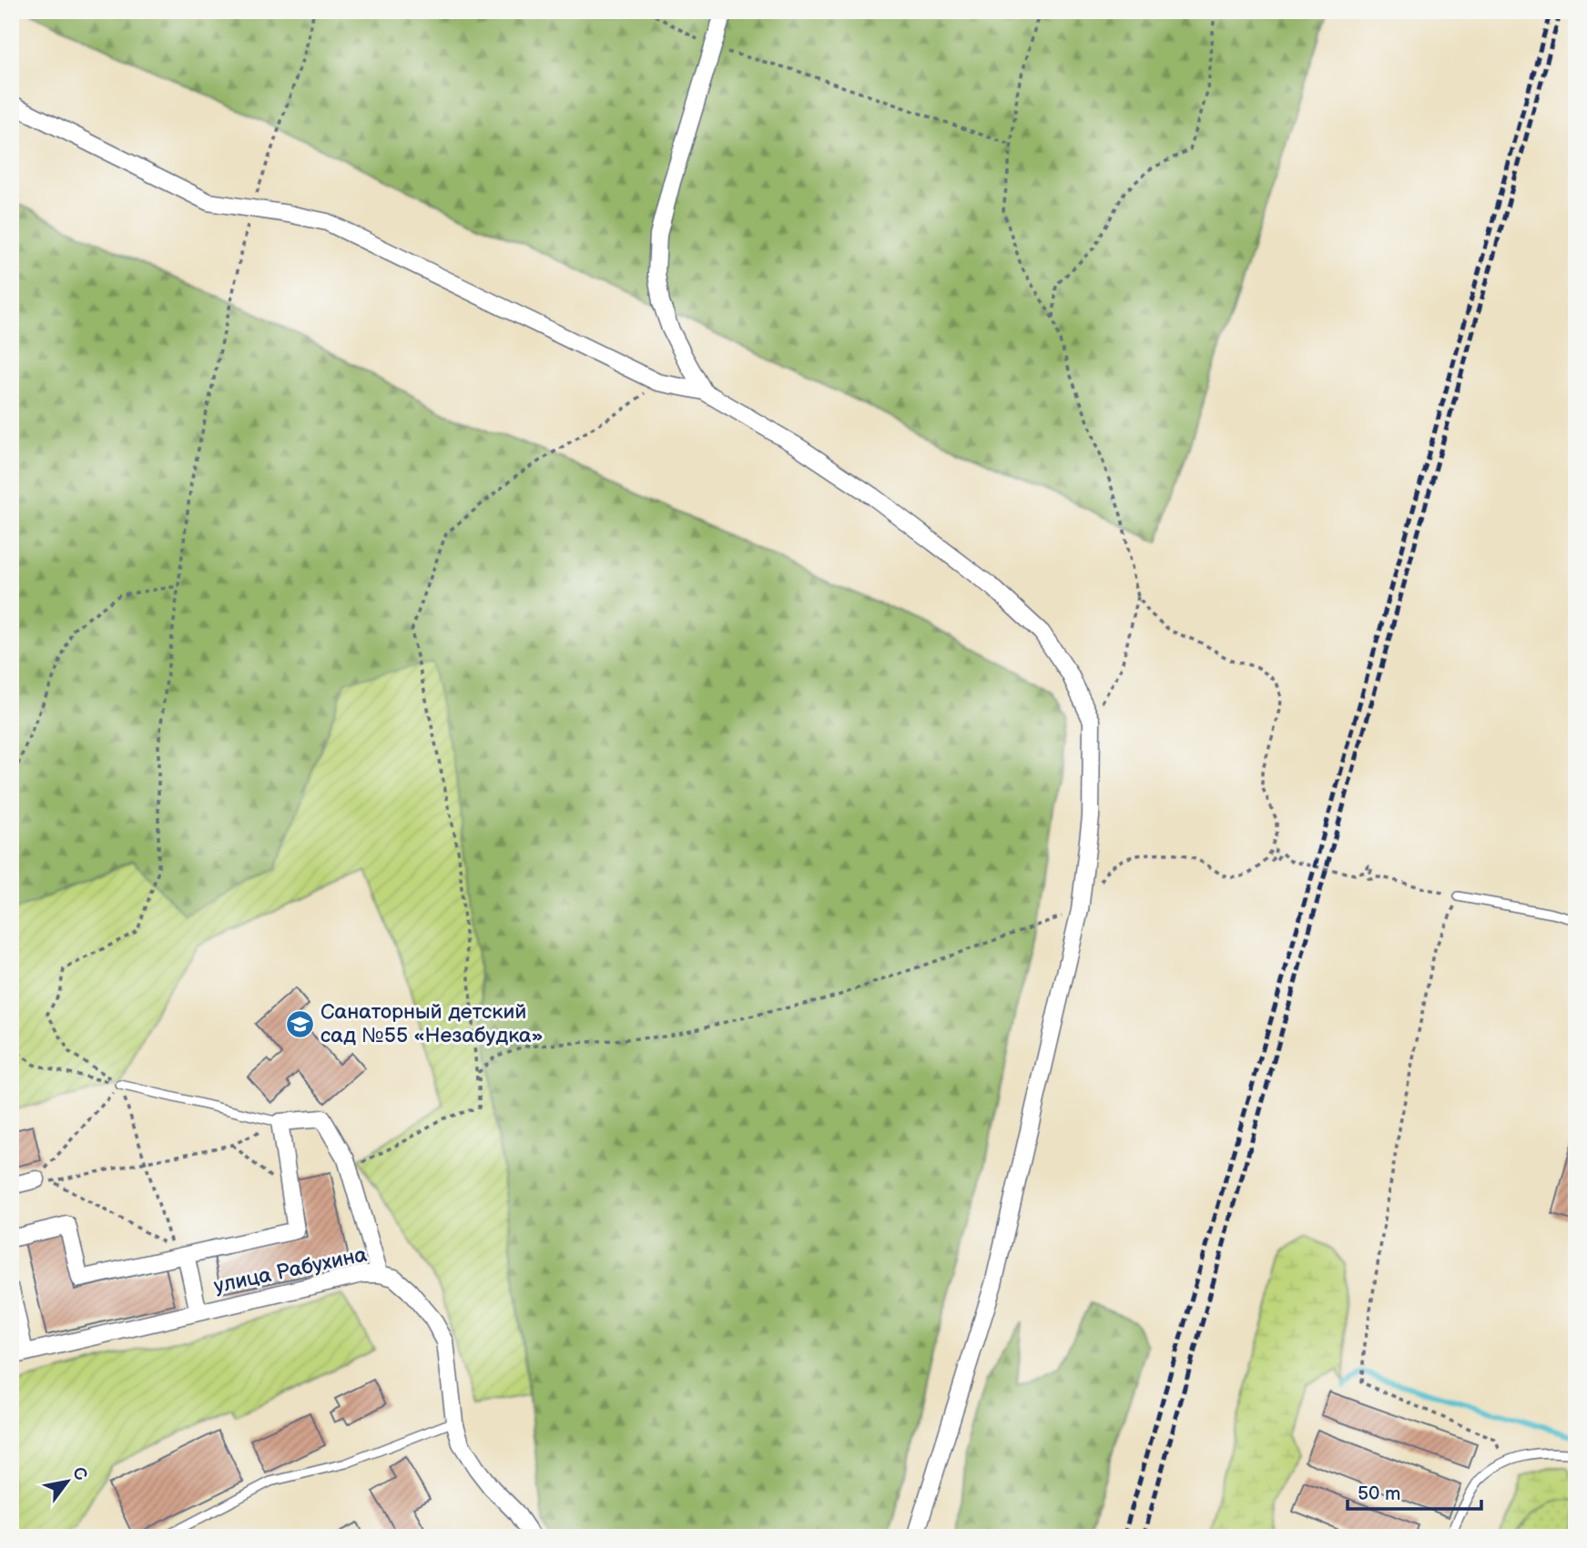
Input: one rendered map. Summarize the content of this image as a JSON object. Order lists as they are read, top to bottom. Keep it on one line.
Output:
{"streets":{"street":["улица Рабухина"]},"places":{"school or university":["Санаторный детский сад №55 «Незабудка»"]},"scale_bar":"50 m","north":"top right"}
